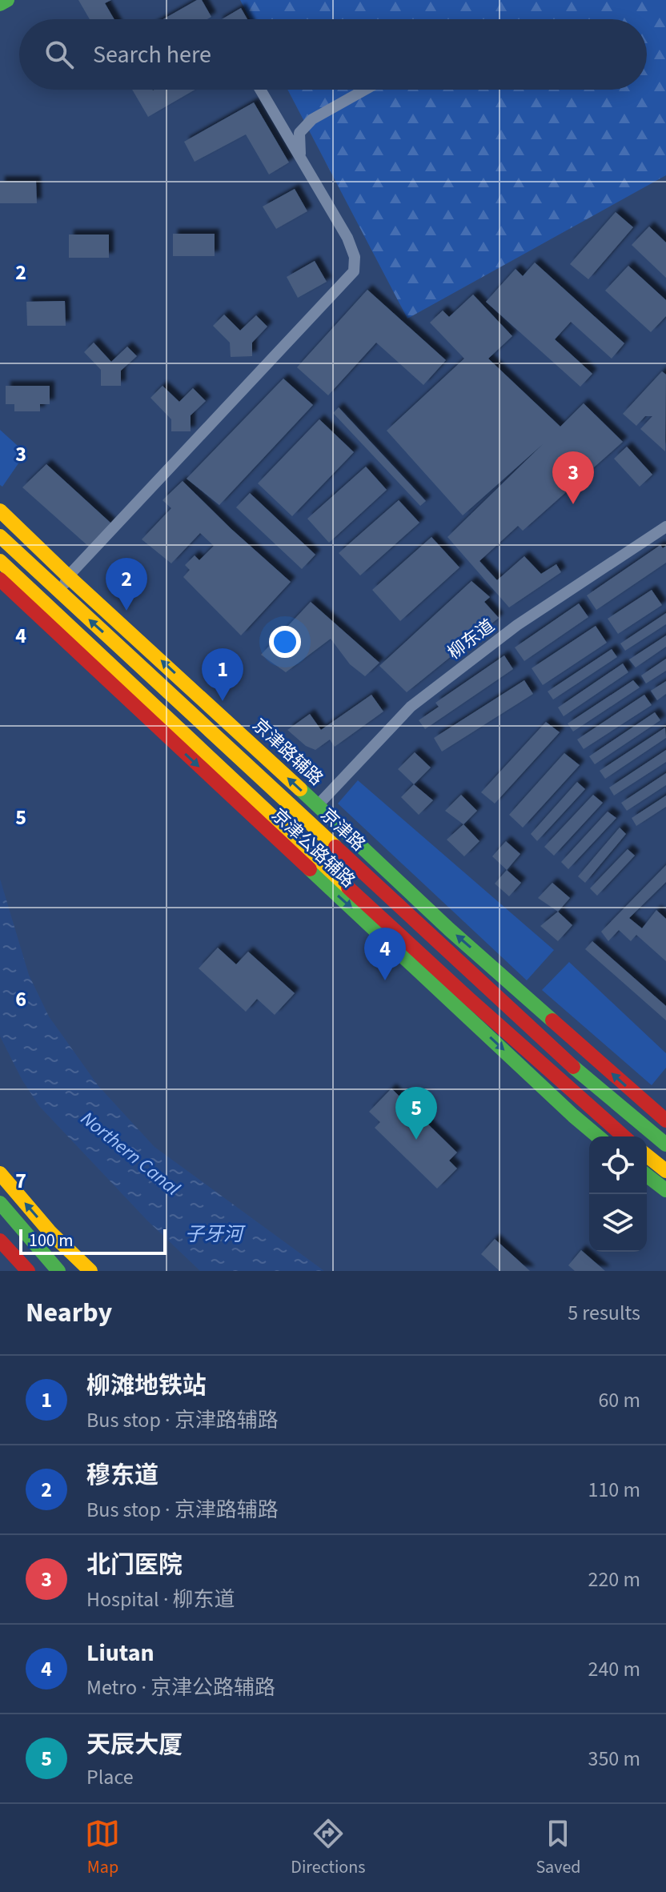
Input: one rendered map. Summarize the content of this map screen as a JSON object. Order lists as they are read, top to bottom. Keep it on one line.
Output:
{"streets":{"main road":["京津路辅路","京津路","京津公路辅路"],"street":["柳东道"]},"crossings":[["柳东道","京津路辅路"]],"water":["Northern Canal","子牙河"],"scale_bar":"100 m","page":{"search":"Search here","pins":["3","2","1","4","5"],"scale":"100 m","heading":["Nearby","5 results"],"list":[{"mark":"1","name":"柳滩地铁站","note":"Bus stop · 京津路辅路","value":"60 m"},{"mark":"2","name":"穆东道","note":"Bus stop · 京津路辅路","value":"110 m"},{"mark":"3","name":"北门医院","note":"Hospital · 柳东道","value":"220 m"},{"mark":"4","name":"Liutan","note":"Metro · 京津公路辅路","value":"240 m"},{"mark":"5","name":"天辰大厦","note":"Place","value":"350 m"}],"nav":["Map","Directions","Saved"]},"grid":{"rows":["2","3","4","5","6","7"]}}
